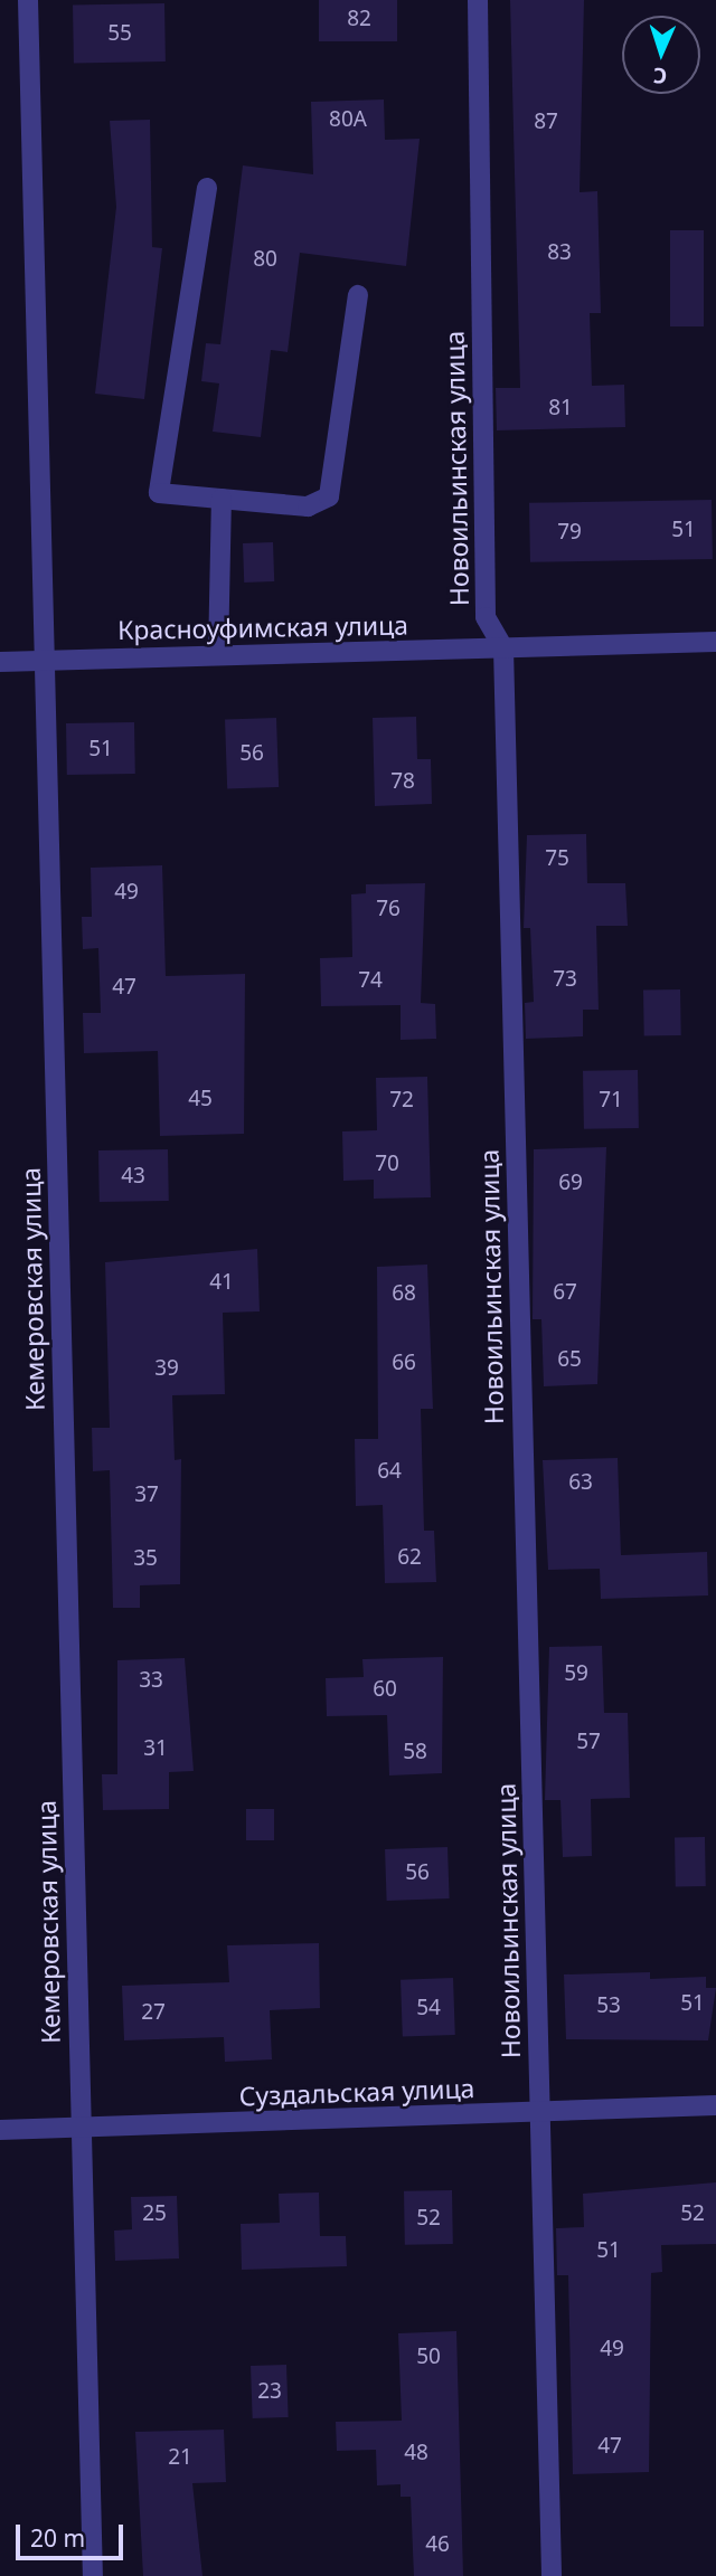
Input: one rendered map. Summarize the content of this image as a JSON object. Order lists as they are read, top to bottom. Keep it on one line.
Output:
{"streets":{"street":["Новоильинская улица","Красноуфимская улица","Кемеровская улица","Суздальская улица"]},"crossings":[["Новоильинская улица","Красноуфимская улица"],["Новоильинская улица","Суздальская улица"],["Красноуфимская улица","Кемеровская улица"],["Кемеровская улица","Суздальская улица"]],"house_numbers":["82","55","80А","87","83","80","81","51","79","51","56","78","75","49","76","73","74","47","45","72","71","70","43","69","41","67","68","65","66","39","64","63","37","62","35","59","33","60","57","31","58","56","51","53","54","27","25","52","52","51","49","50","23","47","48","21","46"],"scale_bar":"20 m","north":"bottom"}
